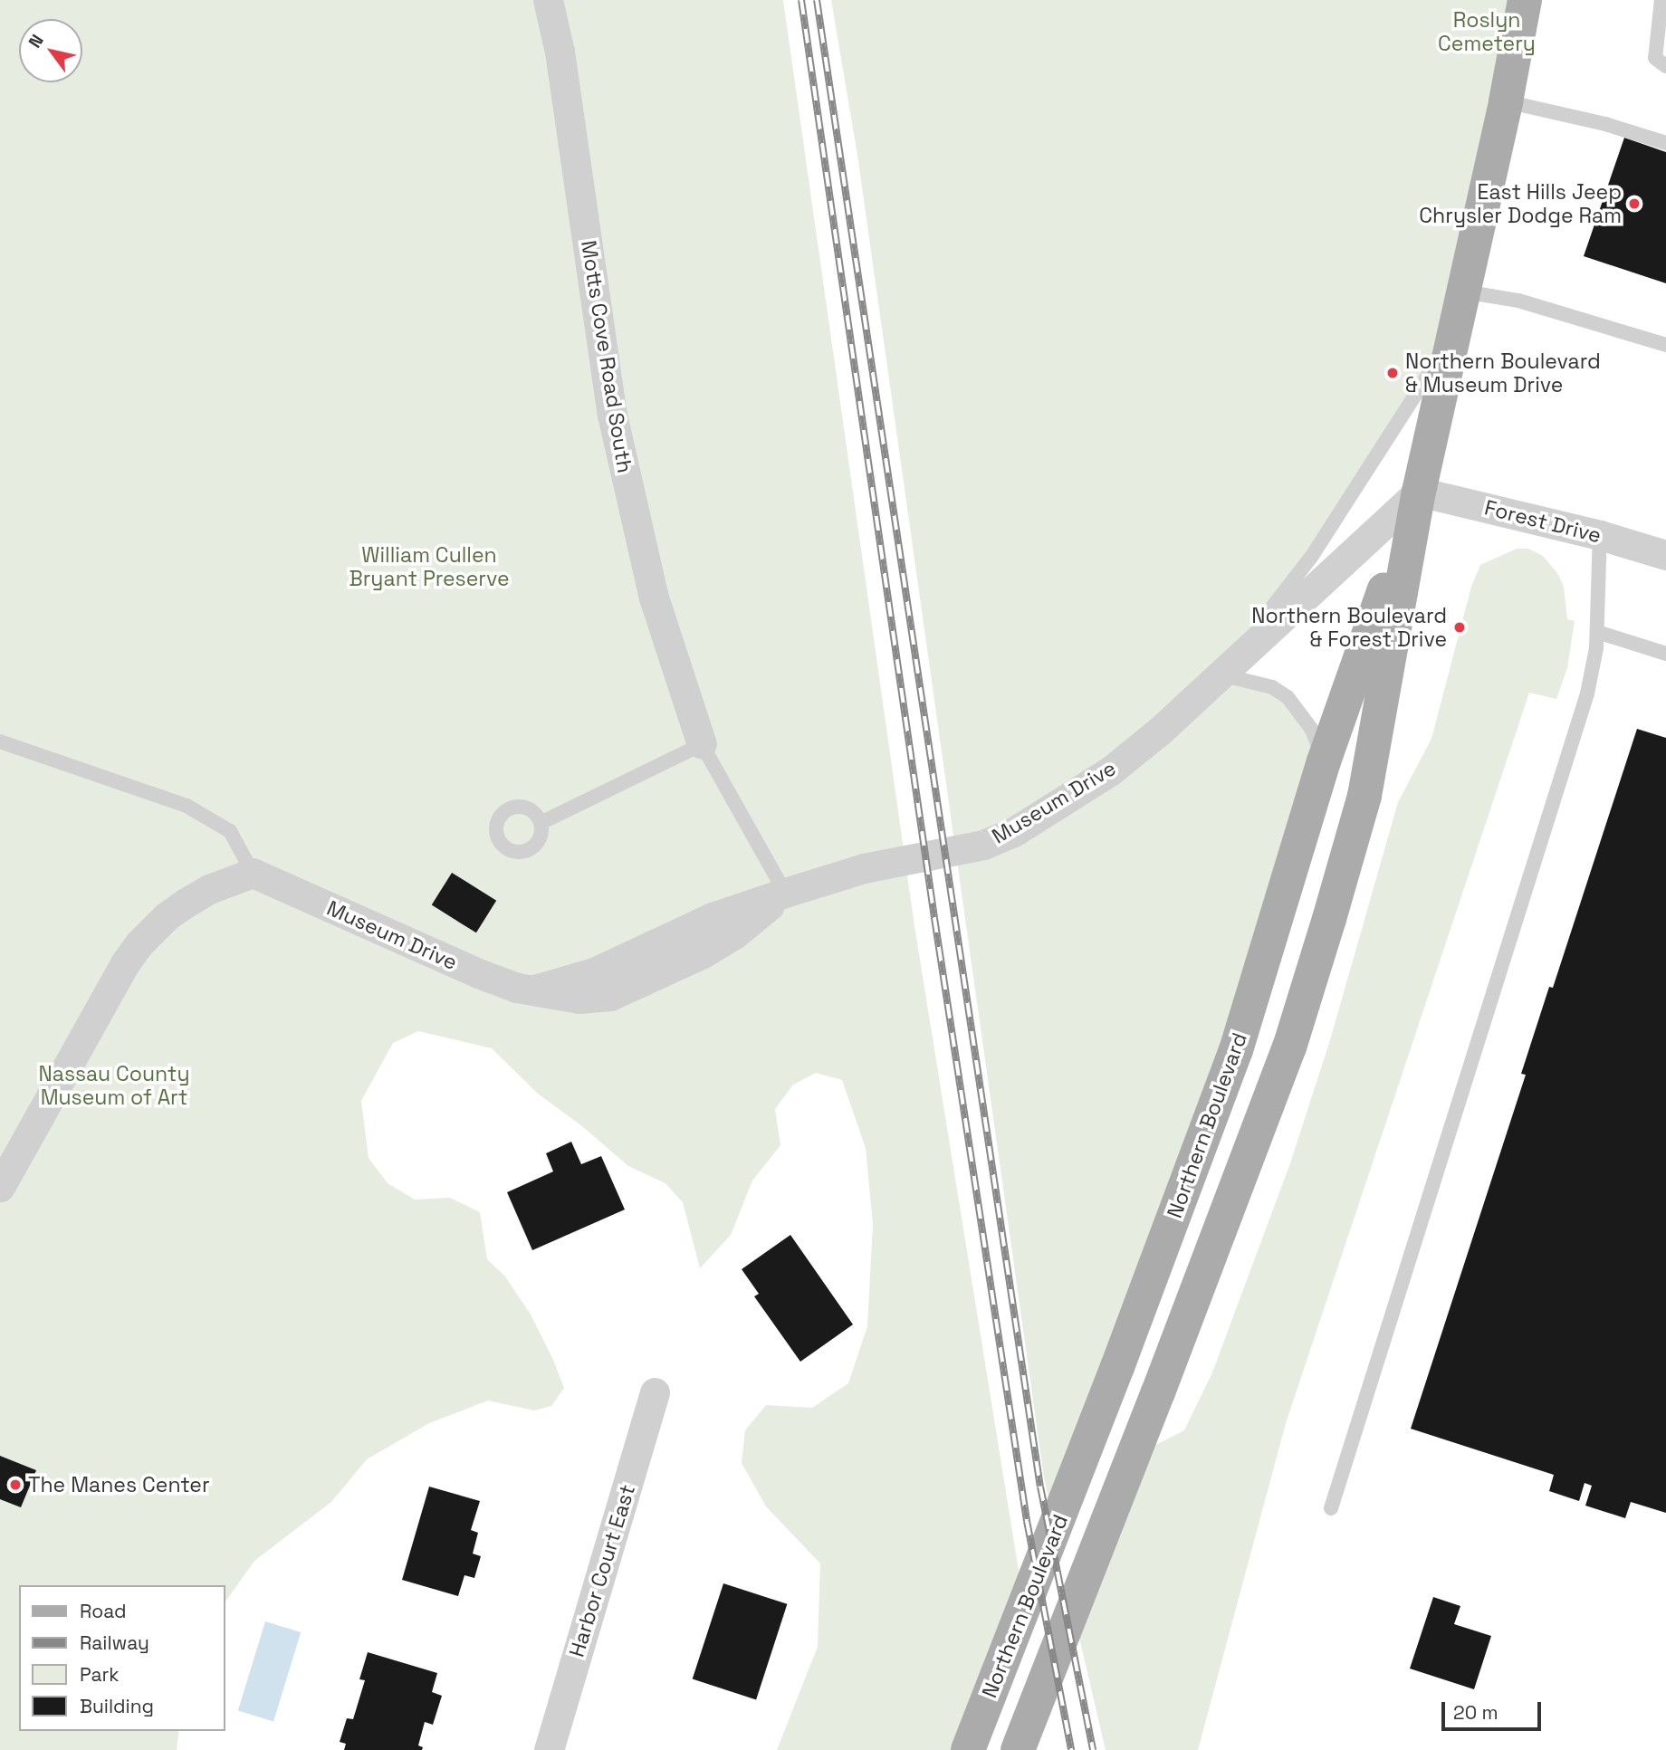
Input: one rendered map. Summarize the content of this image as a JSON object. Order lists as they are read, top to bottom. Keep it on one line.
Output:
{"streets":{"main road":["Northern Boulevard"],"street":["Motts Cove Road South","Forest Drive","Museum Drive","Harbor Court East"]},"crossings":[["Forest Drive","Museum Drive"],["Forest Drive","Northern Boulevard"],["Museum Drive","Northern Boulevard"]],"parks":["Roslyn Cemetery","William Cullen Bryant Preserve","Nassau County Museum of Art"],"places":["East Hills Jeep Chrysler Dodge Ram","Northern Boulevard & Museum Drive","Northern Boulevard & Forest Drive","The Manes Center"],"legend":["Road","Railway","Park","Building"],"scale_bar":"20 m","north":"top left"}
